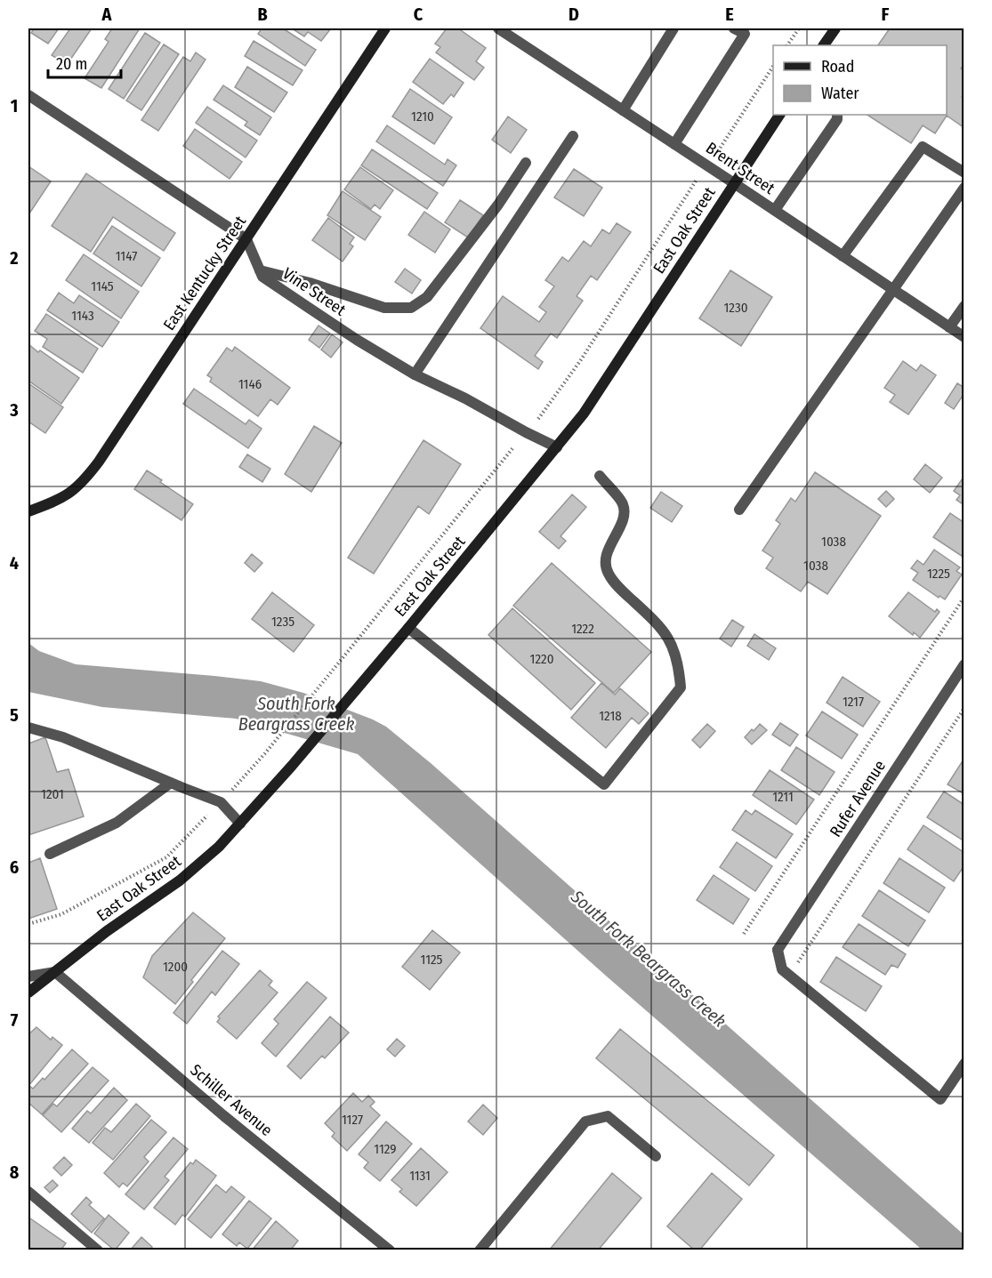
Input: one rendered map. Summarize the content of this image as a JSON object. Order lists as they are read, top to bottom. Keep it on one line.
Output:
{"streets":{"main road":["East Oak Street","East Kentucky Street"],"street":["Brent Street","Vine Street","Rufer Avenue","Schiller Avenue"]},"crossings":[["Brent Street","East Oak Street"],["East Oak Street","Vine Street"],["East Oak Street","Schiller Avenue"],["East Kentucky Street","Vine Street"]],"water":["South Fork Beargrass Creek"],"house_numbers":["1210","1147","1145","1230","1143","1146","1038","1038","1225","1235","1222","1220","1217","1218","1201","1211","1125","1200","1127","1129","1131"],"legend":["Road","Water"],"scale_bar":"20 m","grid":{"columns":["A","B","C","D","E","F"],"rows":["1","2","3","4","5","6","7","8"]}}
